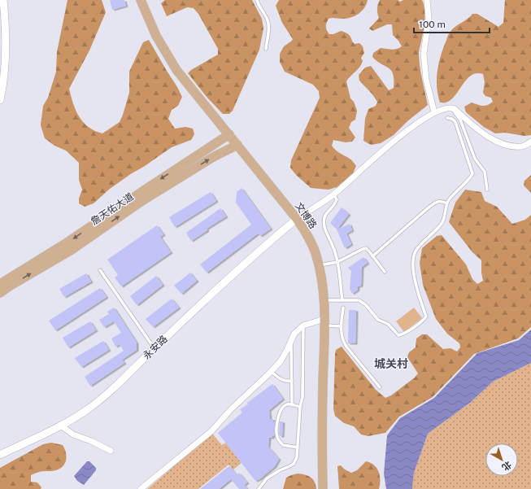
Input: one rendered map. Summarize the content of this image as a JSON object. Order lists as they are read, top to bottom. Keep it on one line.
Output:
{"streets":{"main road":["詹天佑大道","文博路"],"street":["永安路"]},"crossings":[["詹天佑大道","文博路"],["文博路","永安路"]],"districts":["城关村"],"scale_bar":"100 m","north":"bottom right"}
